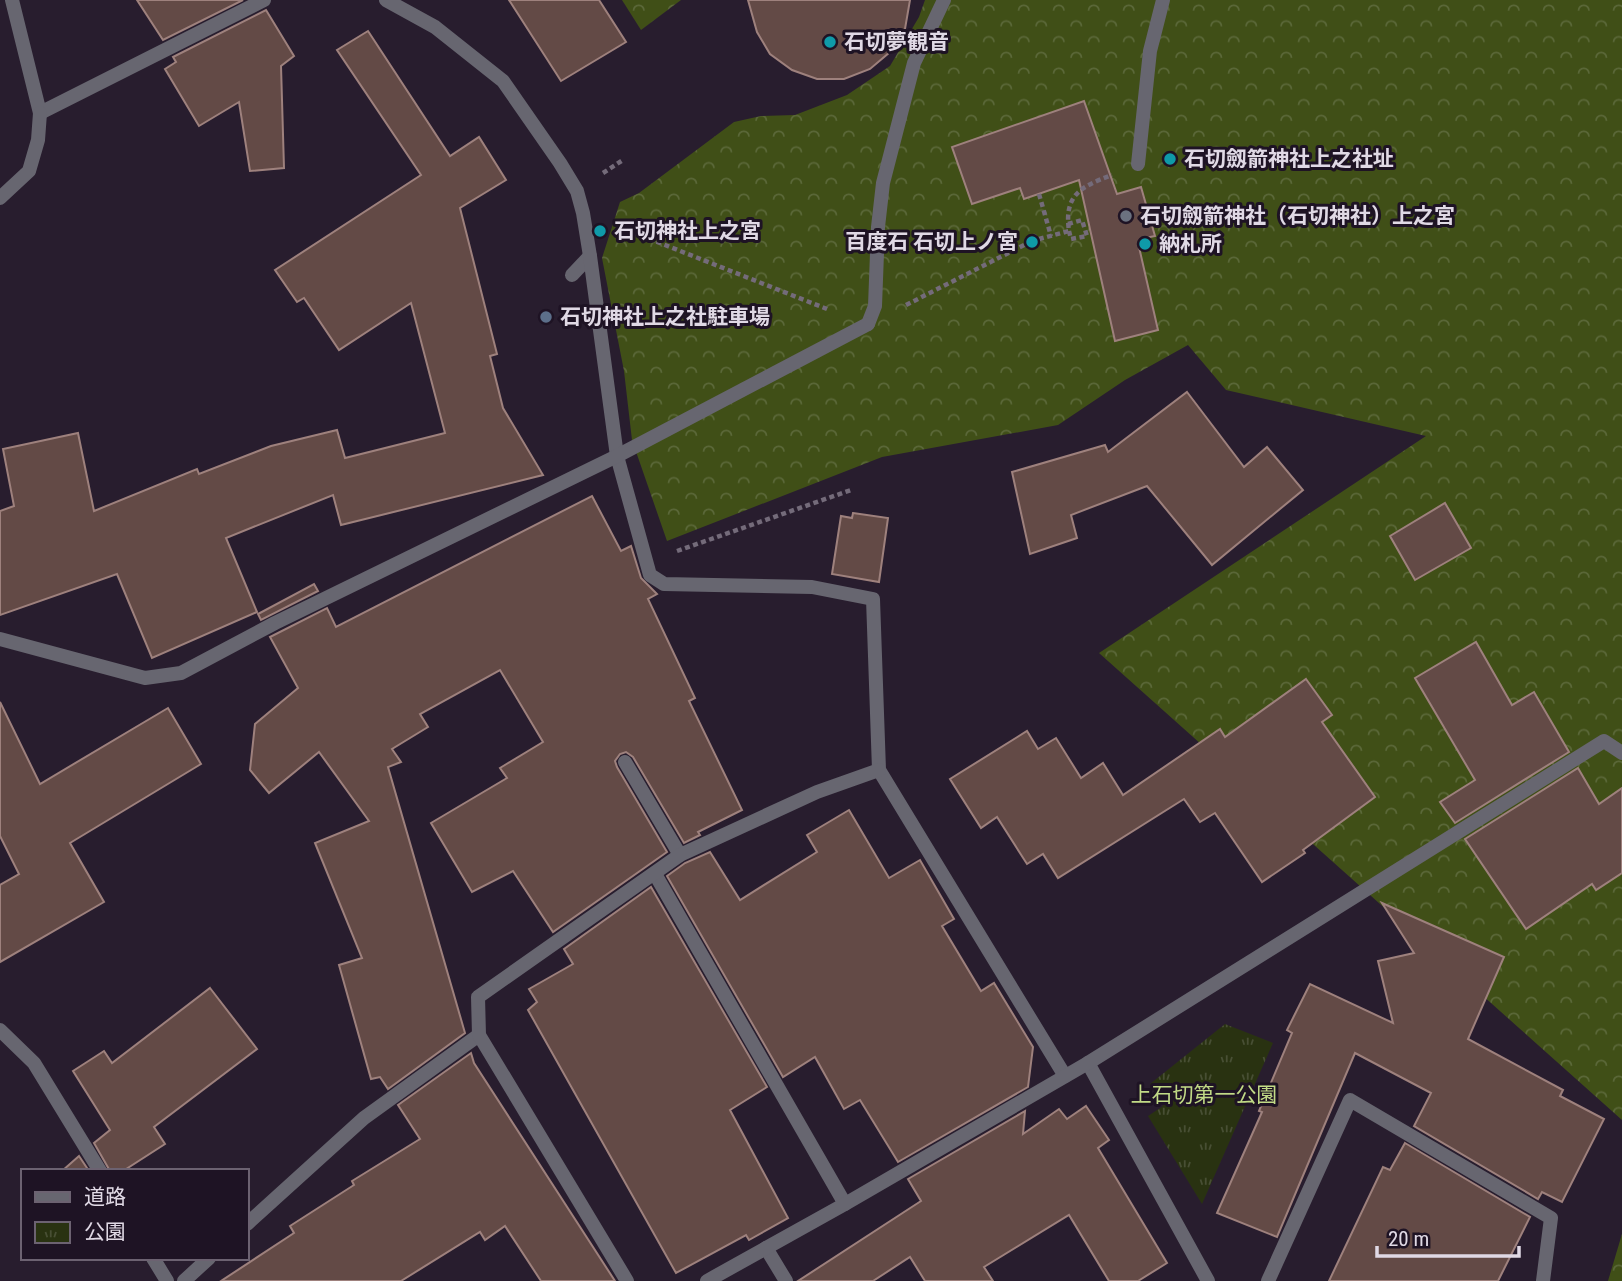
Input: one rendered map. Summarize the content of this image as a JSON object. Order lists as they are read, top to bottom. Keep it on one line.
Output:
{"parks":["上石切第一公園"],"places":["石切夢観音","石切劔箭神社上之社址","石切劔箭神社（石切神社）上之宮","石切神社上之宮","百度石 石切上ノ宮","納札所","石切神社上之社駐車場"],"legend":["道路","公園"],"scale_bar":"20 m"}
